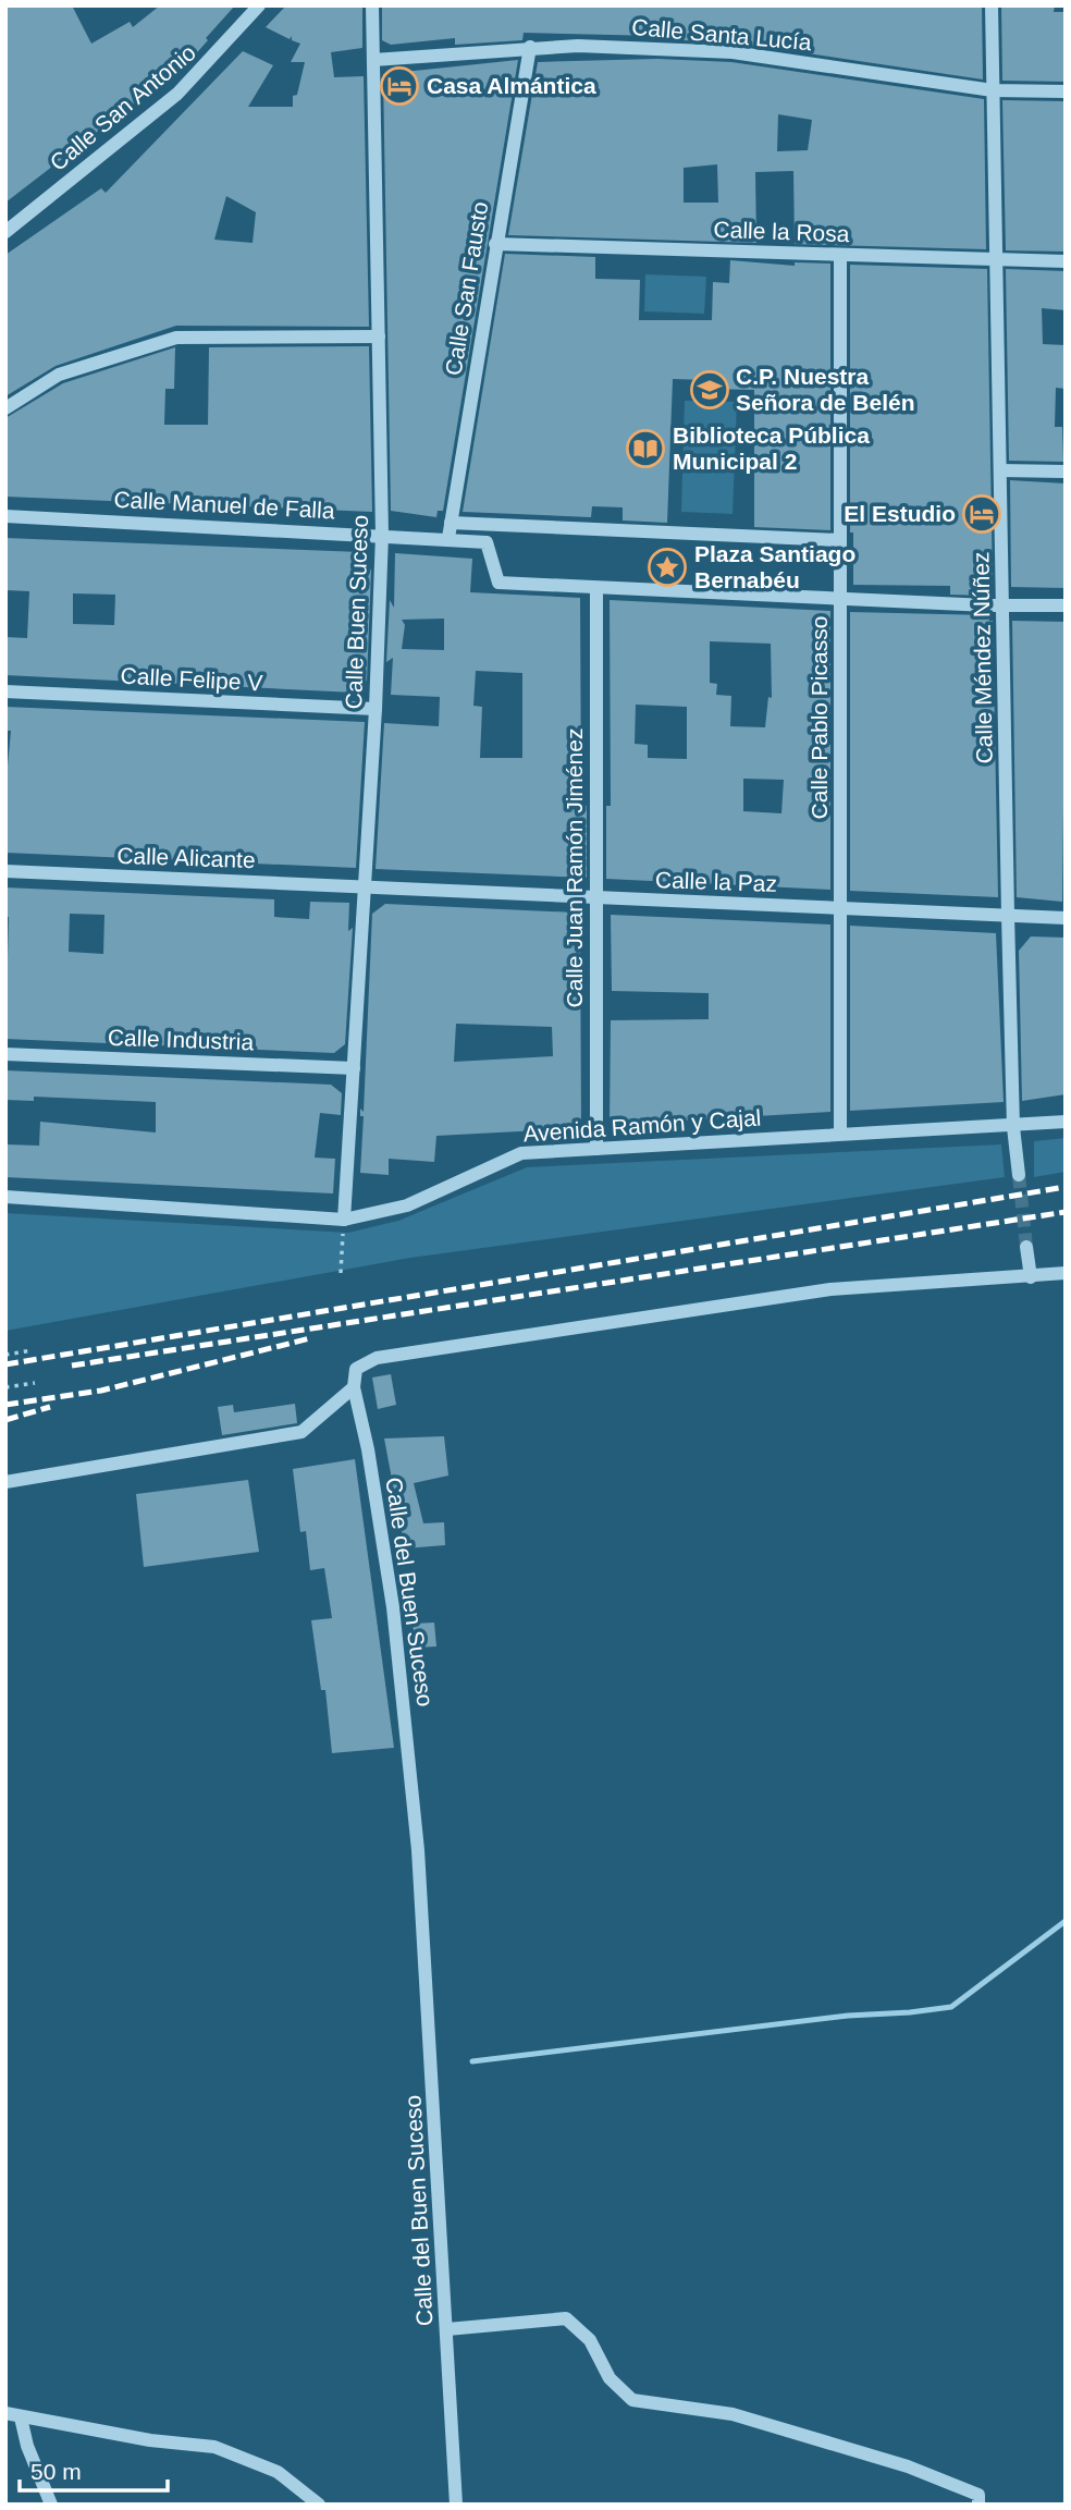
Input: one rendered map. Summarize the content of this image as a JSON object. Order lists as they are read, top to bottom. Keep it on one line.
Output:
{"streets":{"street":["Calle Santa Lucía","Calle San Antonio","Calle la Rosa","Calle San Fausto","Calle Manuel de Falla","Calle Buen Suceso","Calle Méndez Núñez","Calle Felipe V","Calle Pablo Picasso","Calle Alicante","Calle Juan Ramón Jiménez","Calle la Paz","Calle Industria","Avenida Ramón y Cajal","Calle del Buen Suceso"]},"crossings":[["Calle Santa Lucía","Calle San Fausto"],["Calle Santa Lucía","Calle Buen Suceso"],["Calle Santa Lucía","Calle Méndez Núñez"],["Calle la Rosa","Calle San Fausto"],["Calle la Rosa","Calle Méndez Núñez"],["Calle la Rosa","Calle Pablo Picasso"],["Calle San Fausto","Calle Manuel de Falla"],["Calle Manuel de Falla","Calle Buen Suceso"],["Calle Manuel de Falla","Calle Juan Ramón Jiménez"],["Calle Buen Suceso","Calle Felipe V"],["Calle Buen Suceso","Calle Alicante"],["Calle Buen Suceso","Calle la Paz"],["Calle Buen Suceso","Calle Industria"],["Calle Buen Suceso","Avenida Ramón y Cajal"],["Calle Méndez Núñez","Calle la Paz"],["Calle Méndez Núñez","Avenida Ramón y Cajal"],["Calle Pablo Picasso","Calle la Paz"],["Calle Pablo Picasso","Avenida Ramón y Cajal"],["Calle Alicante","Calle la Paz"],["Calle Juan Ramón Jiménez","Calle la Paz"],["Calle Juan Ramón Jiménez","Avenida Ramón y Cajal"]],"places":{"hotel":["Casa Almántica","El Estudio"],"school or university":["C.P. Nuestra Señora de Belén"],"library":["Biblioteca Pública Municipal 2"],"place":["Plaza Santiago Bernabéu"]},"scale_bar":"50 m"}
